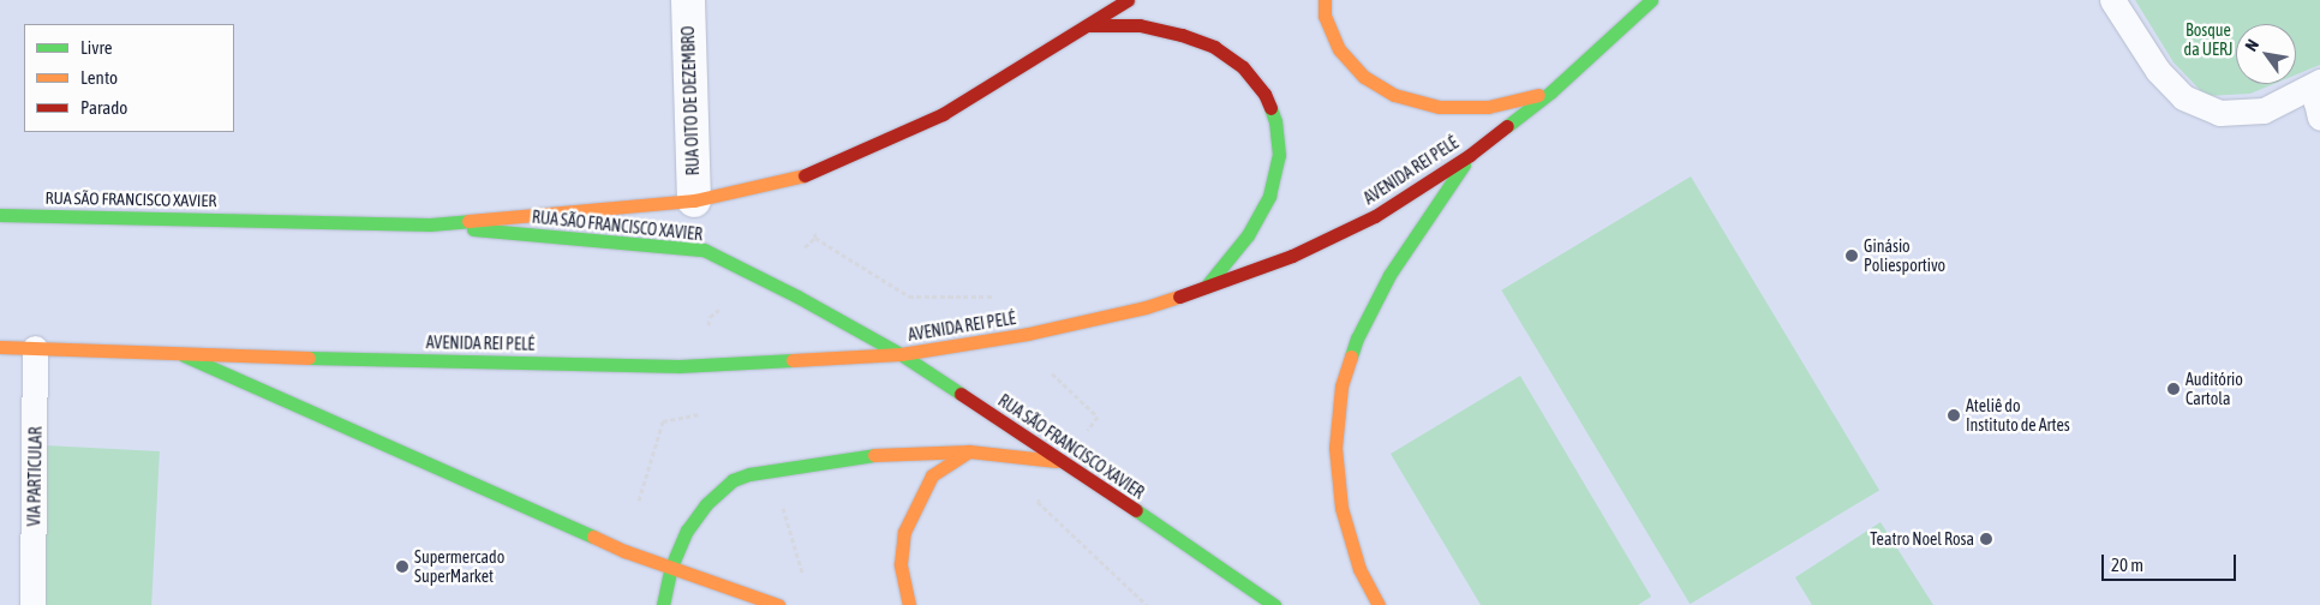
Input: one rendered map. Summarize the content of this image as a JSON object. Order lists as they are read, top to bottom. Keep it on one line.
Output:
{"streets":{"main road":["AVENIDA REI PELÉ","RUA SÃO FRANCISCO XAVIER"],"street":["RUA OITO DE DEZEMBRO"],"lane":["VIA PARTICULAR"]},"crossings":[["AVENIDA REI PELÉ","RUA SÃO FRANCISCO XAVIER"]],"parks":["Bosque da UERJ"],"places":["Ginásio Poliesportivo","Auditório Cartola","Ateliê do Instituto de Artes","Teatro Noel Rosa","Supermercado SuperMarket"],"legend":["Livre","Lento","Parado"],"scale_bar":"20 m","north":"top left"}
